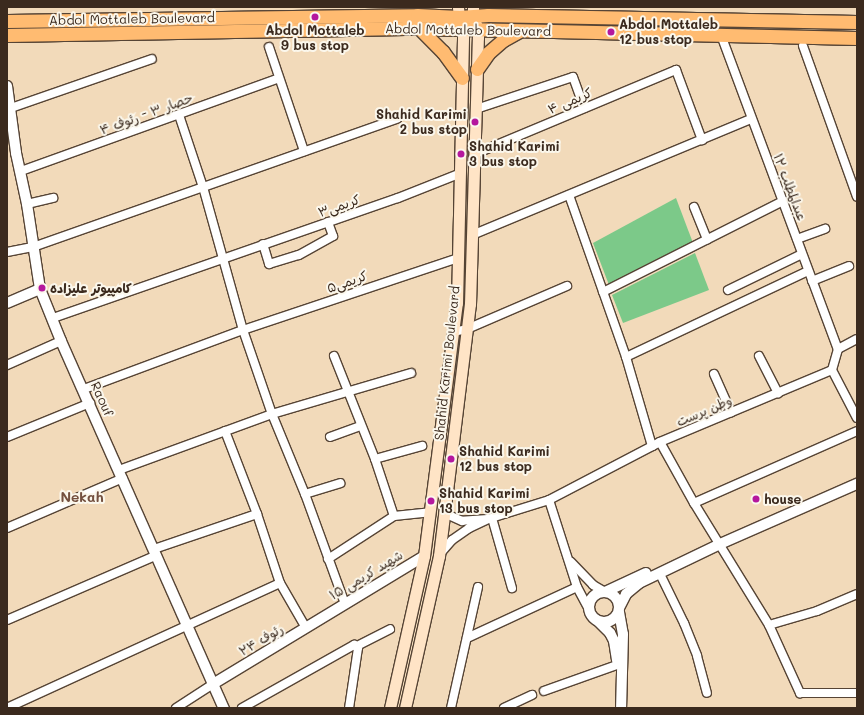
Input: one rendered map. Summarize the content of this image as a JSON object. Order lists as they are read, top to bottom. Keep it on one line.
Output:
{"streets":{"main road":["Abdol Mottaleb Boulevard","Shahid Karimi Boulevard"],"street":["کریمی ۴","حصار ۳ - رئوف ۴","عبدالمطلب ۱۲","کریمی۳","کریمی۵","Raouf","وطن پرست","شهید کریمی ۱۵","رئوف ۲۴"]},"crossings":[["Abdol Mottaleb Boulevard","عبدالمطلب ۱۲"],["Abdol Mottaleb Boulevard","Shahid Karimi Boulevard"],["کریمی ۴","Shahid Karimi Boulevard"],["حصار ۳ - رئوف ۴","Raouf"],["کریمی۳","Shahid Karimi Boulevard"],["کریمی۳","Raouf"],["کریمی۵","Shahid Karimi Boulevard"],["کریمی۵","Raouf"],["Shahid Karimi Boulevard","شهید کریمی ۱۵"],["Raouf","رئوف ۲۴"],["شهید کریمی ۱۵","رئوف ۲۴"]],"districts":["Nekah"],"places":["Abdol Mottaleb 9 bus stop","Abdol Mottaleb 12 bus stop","Shahid Karimi 2 bus stop","Shahid Karimi 3 bus stop","کامپیوتر علیزاده","Shahid Karimi 12 bus stop","house","Shahid Karimi 13 bus stop"]}
